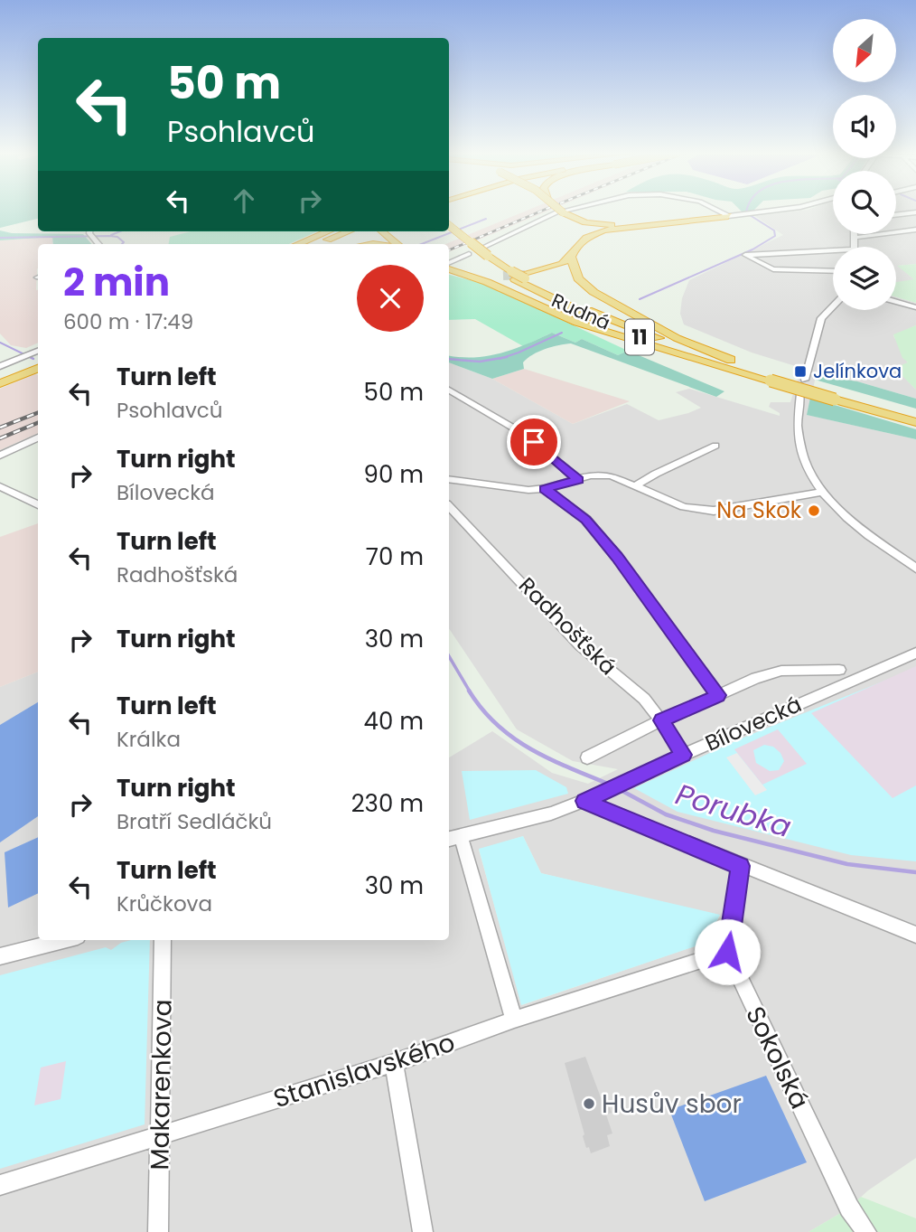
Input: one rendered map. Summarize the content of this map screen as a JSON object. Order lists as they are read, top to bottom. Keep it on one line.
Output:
{"streets":{"highway":["Rudná","11"],"street":["Radhošťská","Bílovecká","Sokolská","Stanislavského","Makarenkova"]},"crossings":[["Rudná","11"],["Radhošťská","Bílovecká"],["Sokolská","Stanislavského"],["Stanislavského","Makarenkova"]],"water":["Porubka"],"places":{"transit":["Jelínkova"],"other":["Na Skok","Husův sbor"]},"north":"bottom left","page":{"turn":["50 m","Psohlavců"],"heading":["2 min","600 m · 17:49"],"list":[{"name":"Turn left","note":"Psohlavců","value":"50 m"},{"name":"Turn right","note":"Bílovecká","value":"90 m"},{"name":"Turn left","note":"Radhošťská","value":"70 m"},{"name":"Turn right","value":"30 m"},{"name":"Turn left","note":"Králka","value":"40 m"},{"name":"Turn right","note":"Bratří Sedláčků","value":"230 m"},{"name":"Turn left","note":"Krůčkova","value":"30 m"}]}}
